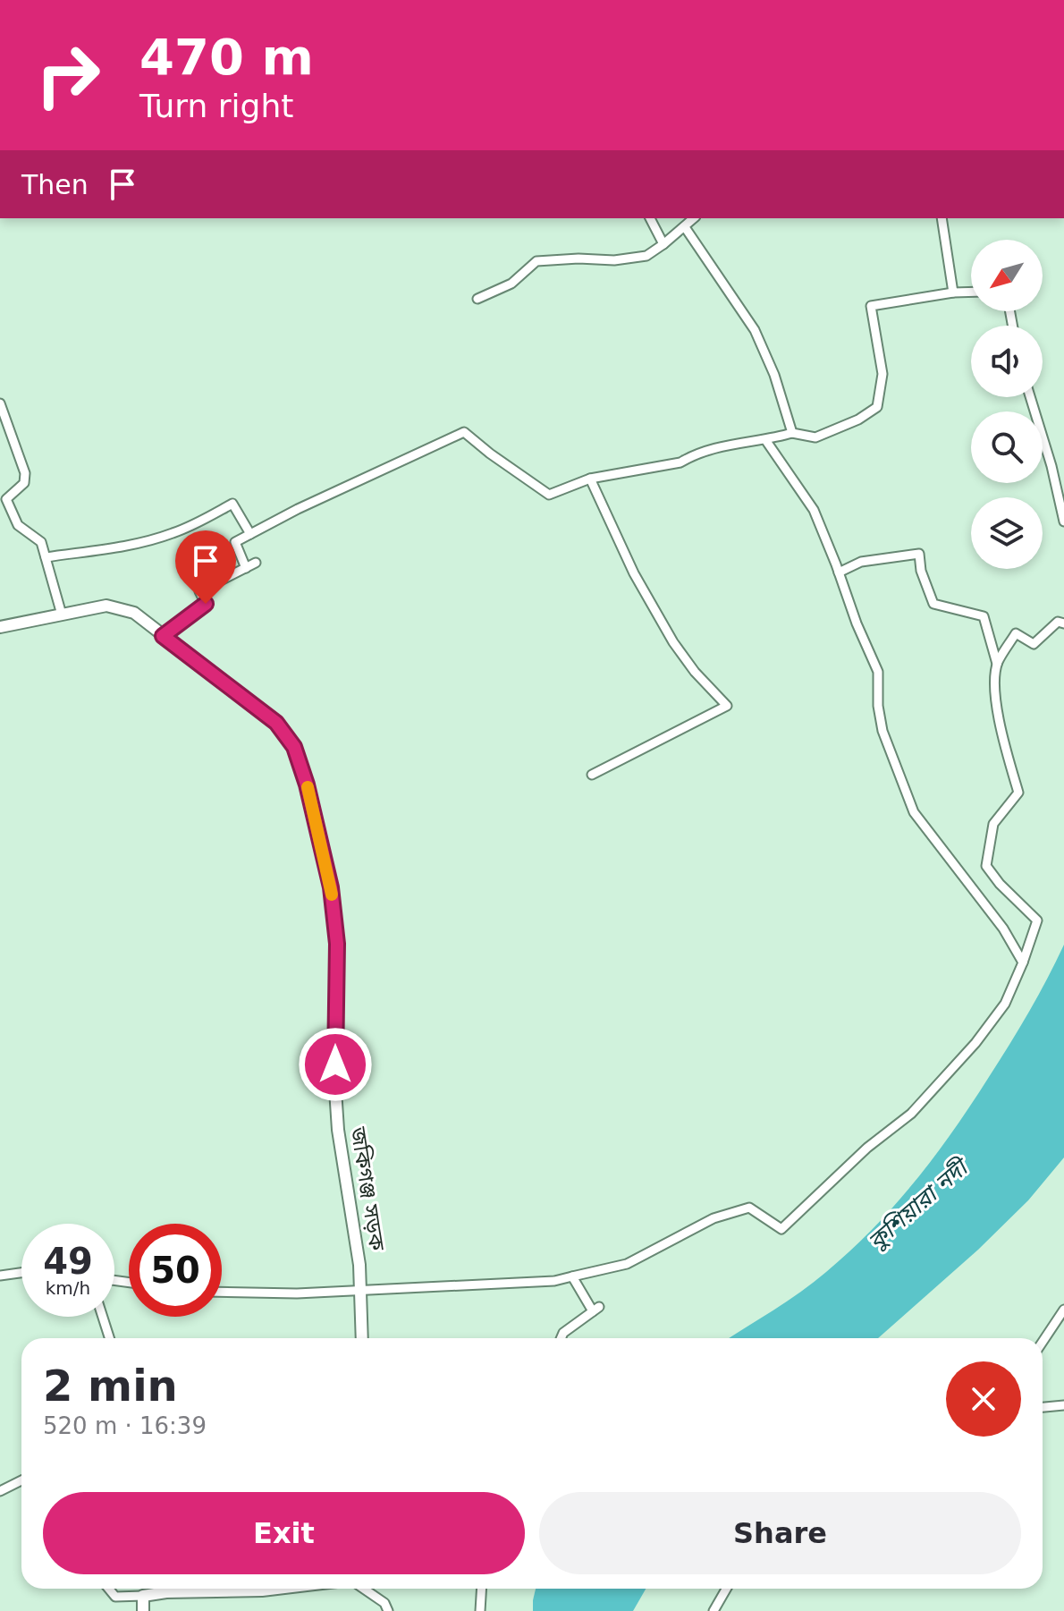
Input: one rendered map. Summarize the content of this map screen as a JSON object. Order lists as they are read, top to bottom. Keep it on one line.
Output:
{"streets":{"main road":["জকিগঞ্জ সড়ক"]},"water":["কুশিয়ারা নদী"],"north":"bottom left","page":{"turn":["470 m","Turn right"],"then":"Then","speed":"49 km/h","limit":"50","heading":["2 min","520 m · 16:39"],"buttons":["Exit","Share"]}}
